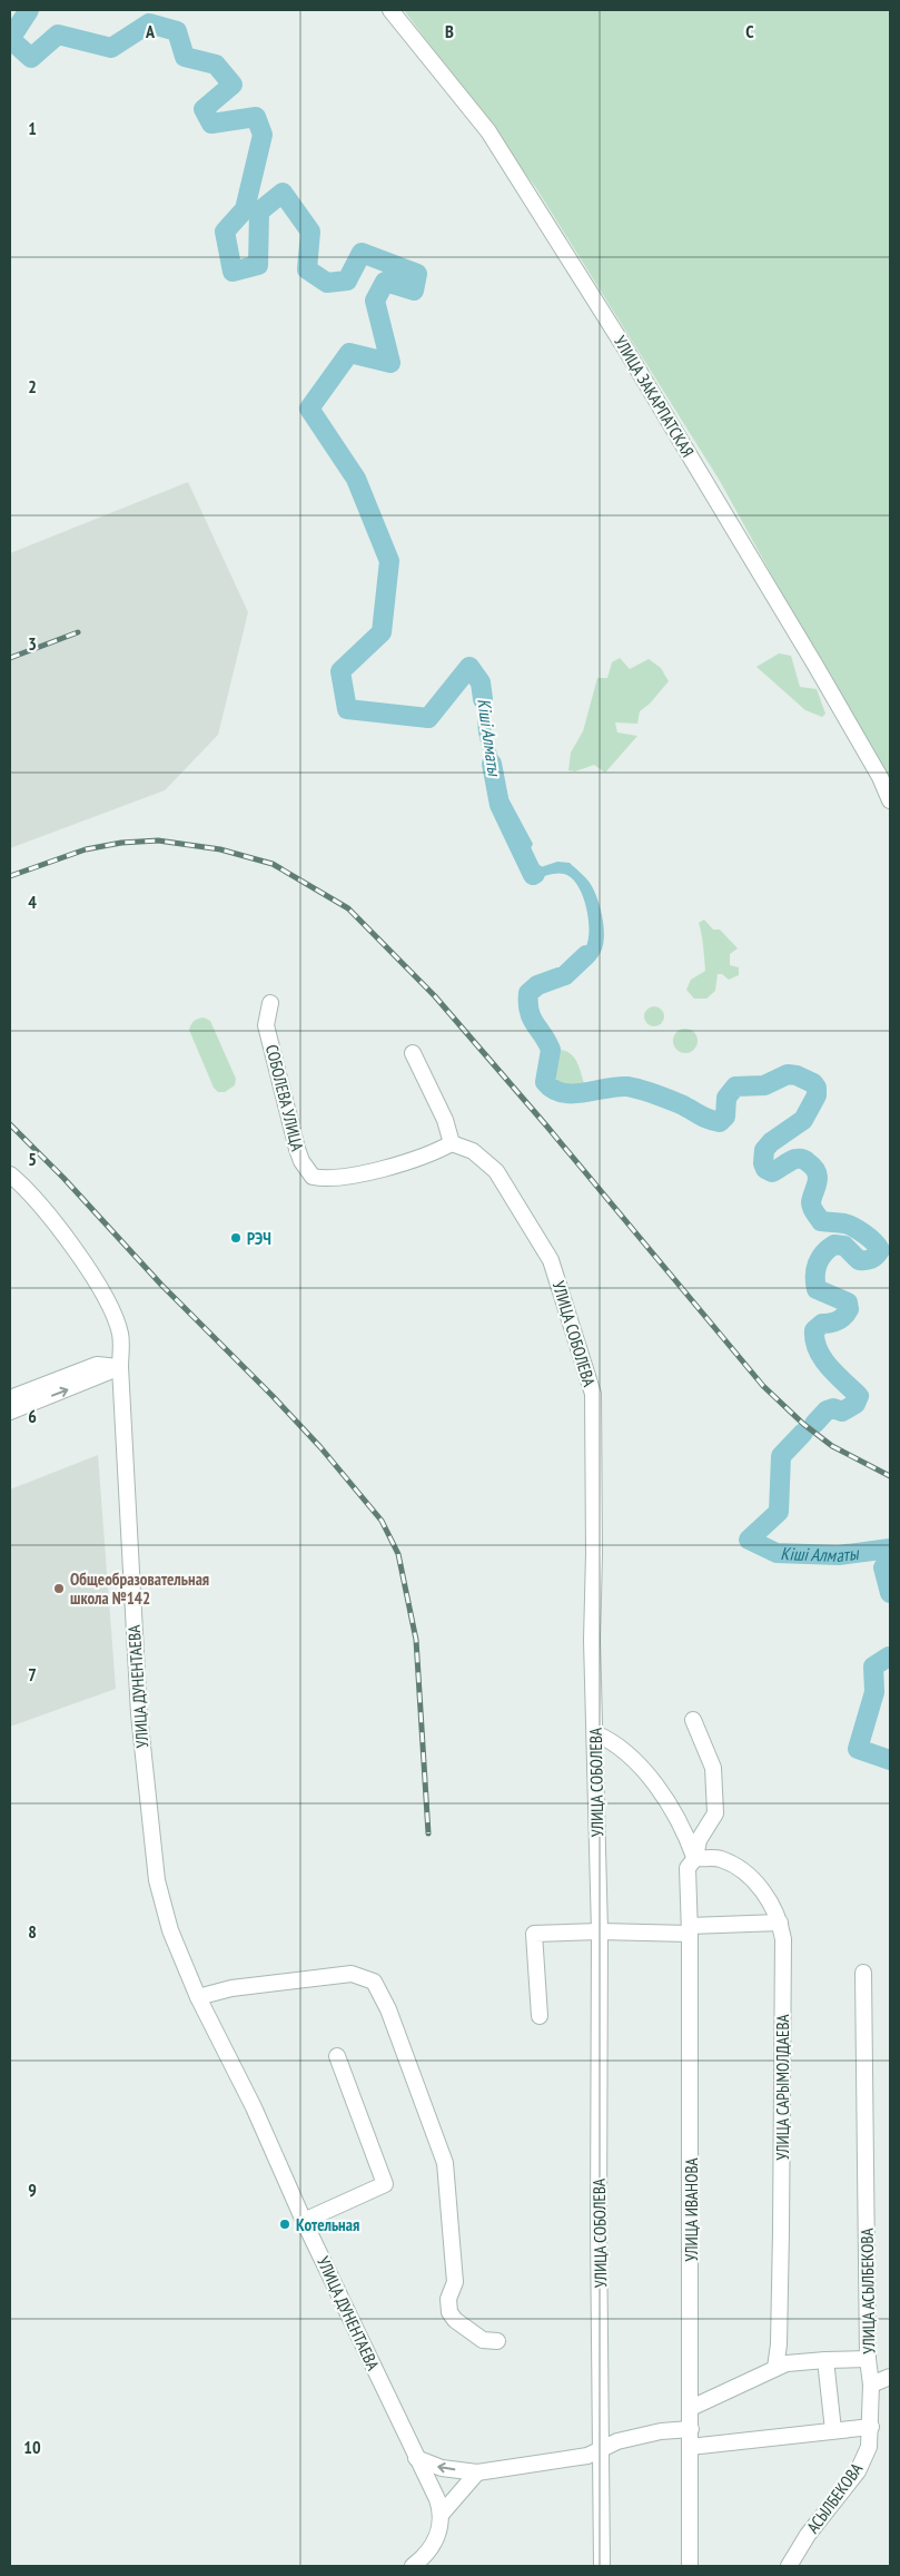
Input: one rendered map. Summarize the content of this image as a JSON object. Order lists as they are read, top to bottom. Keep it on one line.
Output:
{"streets":{"street":["УЛИЦА ЗАКАРПАТСКАЯ","СОБОЛЕВА УЛИЦА","УЛИЦА СОБОЛЕВА","УЛИЦА ДУНЕНТАЕВА","УЛИЦА САРЫМОЛДАЕВА","УЛИЦА ИВАНОВА","УЛИЦА АСЫЛБЕКОВА","АСЫЛБЕКОВА"]},"crossings":[["СОБОЛЕВА УЛИЦА","УЛИЦА СОБОЛЕВА"],["УЛИЦА САРЫМОЛДАЕВА","УЛИЦА ИВАНОВА"],["УЛИЦА АСЫЛБЕКОВА","АСЫЛБЕКОВА"]],"water":["Кіші Алматы"],"places":["РЭЧ","Общеобразовательная школа №142","Котельная"],"grid":{"columns":["A","B","C"],"rows":["1","2","3","4","5","6","7","8","9","10"]}}
